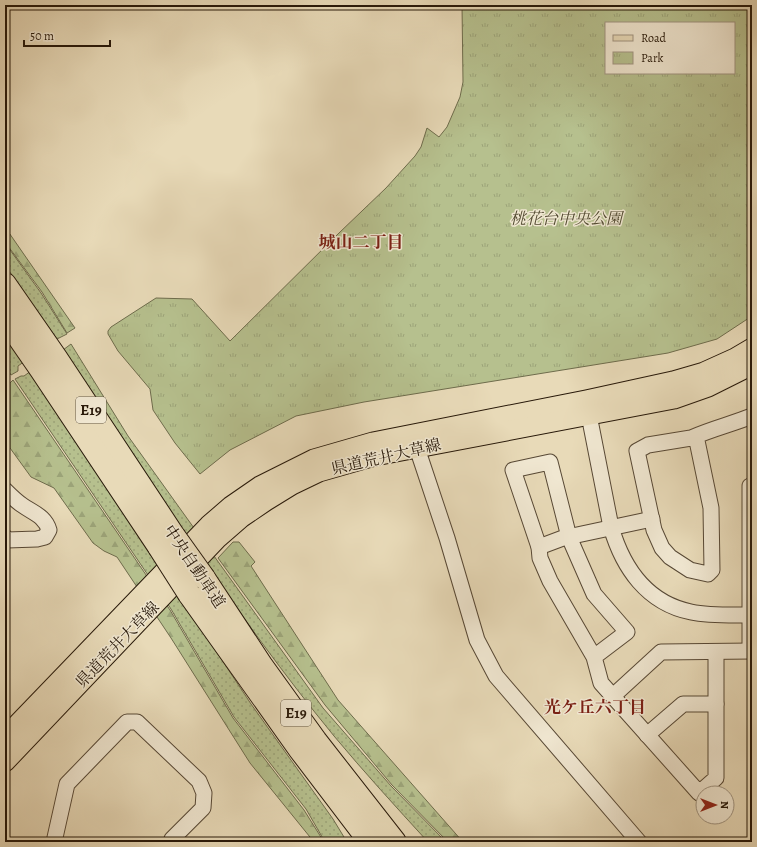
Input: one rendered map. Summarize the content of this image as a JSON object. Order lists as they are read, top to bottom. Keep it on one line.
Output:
{"streets":{"highway":["E19","中央自動車道"],"main road":["県道荒井大草線"]},"districts":["城山二丁目","光ケ丘六丁目"],"parks":["桃花台中央公園"],"legend":["Road","Park"],"scale_bar":"50 m","north":"right"}
